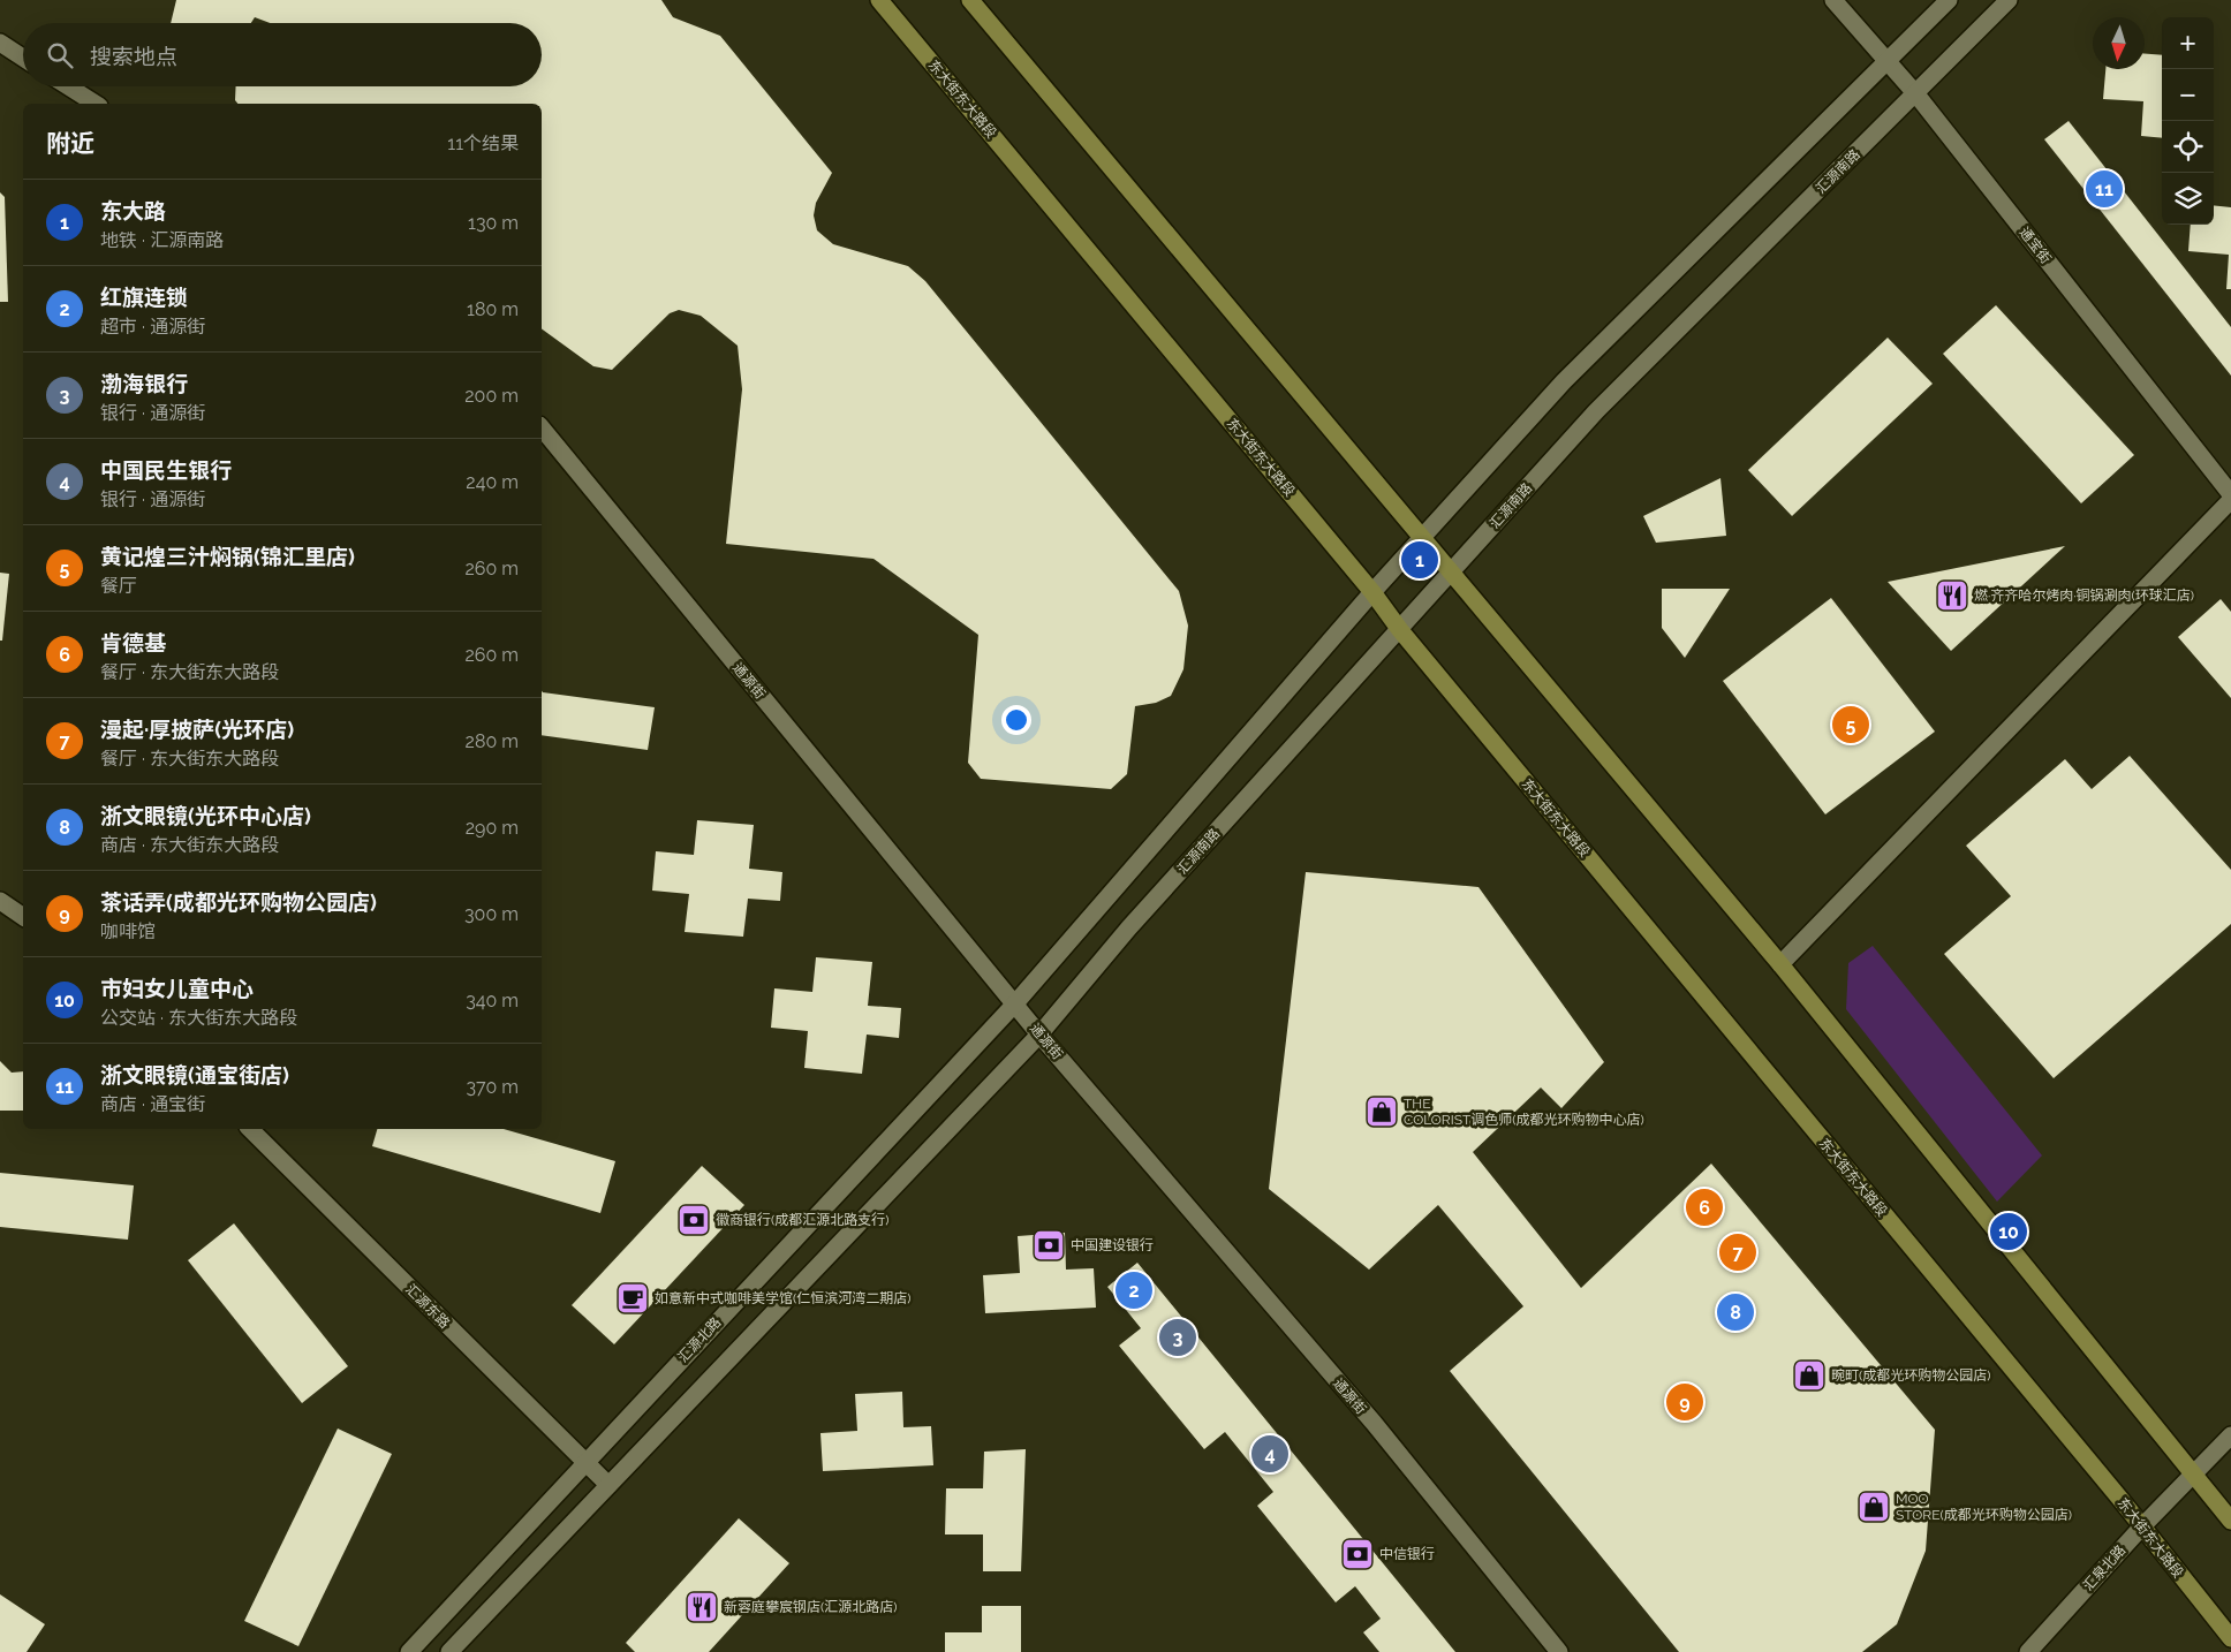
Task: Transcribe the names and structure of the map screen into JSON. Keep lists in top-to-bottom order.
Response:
{
  "streets": {
    "main road": ["东大街东大路段"],
    "street": [
      "汇源南路",
      "通宝街",
      "通源街",
      "汇源东路",
      "汇源北路",
      "汇泉北路"
    ]
  },
  "crossings": [
    ["东大街东大路段", "汇源南路"],
    ["东大街东大路段", "汇泉北路"],
    ["汇源南路", "通宝街"],
    ["汇源南路", "通源街"],
    ["通源街", "汇源北路"],
    ["汇源东路", "汇源北路"]
  ],
  "places": {
    "restaurant": ["燃·齐齐哈尔烤肉·铜锅涮肉(环球汇店)", "新蓉庭攀宸钢店(汇源北路店)"],
    "shop": ["THE COLORIST调色师(成都光环购物中心店)", "畹町(成都光环购物公园店)", "MOO STORE(成都光环购物公园店)"],
    "bank": ["徽商银行(成都汇源北路支行)", "中国建设银行", "中信银行"],
    "cafe": ["如意新中式咖啡美学馆(仁恒滨河湾二期店)"]
  },
  "north": "bottom",
  "page": {
    "map_buttons": ["+", "−"],
    "search": "搜索地点",
    "heading": ["附近", "11个结果"],
    "pins": [
      "11",
      "1",
      "5",
      "6",
      "10",
      "7",
      "2",
      "8",
      "3",
      "9",
      "4"
    ],
    "list": [
      {
        "mark": "1",
        "name": "东大路",
        "note": "地铁 · 汇源南路",
        "value": "130 m"
      },
      {
        "mark": "2",
        "name": "红旗连锁",
        "note": "超市 · 通源街",
        "value": "180 m"
      },
      {
        "mark": "3",
        "name": "渤海银行",
        "note": "银行 · 通源街",
        "value": "200 m"
      },
      {
        "mark": "4",
        "name": "中国民生银行",
        "note": "银行 · 通源街",
        "value": "240 m"
      },
      {
        "mark": "5",
        "name": "黄记煌三汁焖锅(锦汇里店)",
        "note": "餐厅",
        "value": "260 m"
      },
      {
        "mark": "6",
        "name": "肯德基",
        "note": "餐厅 · 东大街东大路段",
        "value": "260 m"
      },
      {
        "mark": "7",
        "name": "漫起·厚披萨(光环店)",
        "note": "餐厅 · 东大街东大路段",
        "value": "280 m"
      },
      {
        "mark": "8",
        "name": "浙文眼镜(光环中心店)",
        "note": "商店 · 东大街东大路段",
        "value": "290 m"
      },
      {
        "mark": "9",
        "name": "茶话弄(成都光环购物公园店)",
        "note": "咖啡馆",
        "value": "300 m"
      },
      {
        "mark": "10",
        "name": "市妇女儿童中心",
        "note": "公交站 · 东大街东大路段",
        "value": "340 m"
      },
      {
        "mark": "11",
        "name": "浙文眼镜(通宝街店)",
        "note": "商店 · 通宝街",
        "value": "370 m"
      }
    ]
  }
}
